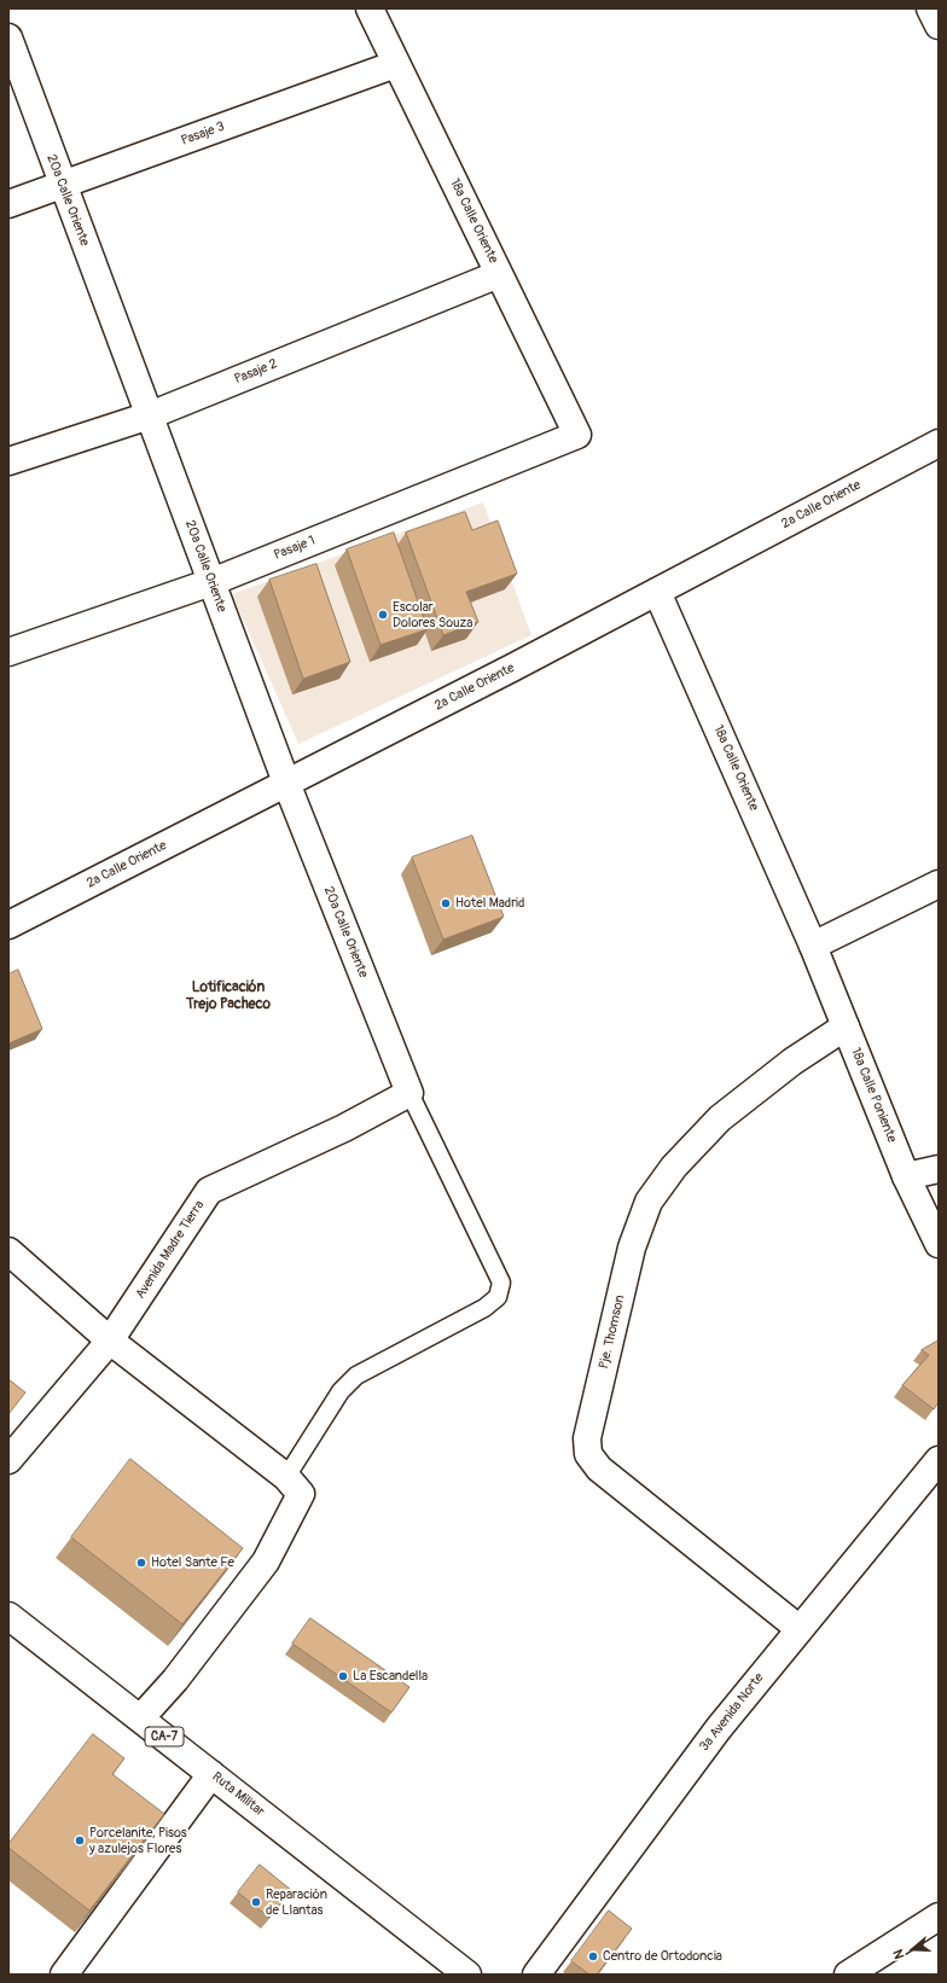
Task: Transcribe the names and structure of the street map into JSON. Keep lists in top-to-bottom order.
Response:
{
  "streets": {
    "street": [
      "Pasaje 3",
      "20a Calle Oriente",
      "18a Calle Oriente",
      "Pasaje 2",
      "2a Calle Oriente",
      "Pasaje 1",
      "18a Calle Poniente",
      "Avenida Madre Tierra",
      "Pje. Thomson",
      "3a Avenida Norte",
      "CA-7",
      "Ruta Militar"
    ]
  },
  "crossings": [
    ["Pasaje 3", "20a Calle Oriente"],
    ["Pasaje 3", "18a Calle Oriente"],
    ["20a Calle Oriente", "Pasaje 2"],
    ["20a Calle Oriente", "2a Calle Oriente"],
    ["20a Calle Oriente", "Pasaje 1"],
    ["20a Calle Oriente", "Avenida Madre Tierra"],
    ["18a Calle Oriente", "Pasaje 2"],
    ["18a Calle Oriente", "2a Calle Oriente"],
    ["18a Calle Oriente", "Pasaje 1"],
    ["18a Calle Oriente", "18a Calle Poniente"],
    ["18a Calle Poniente", "Pje. Thomson"],
    ["Pje. Thomson", "3a Avenida Norte"]
  ],
  "districts": ["Lotificación Trejo Pacheco"],
  "places": [
    "Escolar Dolores Souza",
    "Hotel Madrid",
    "Hotel Sante Fe",
    "La Escandella",
    "Porcelanite, Pisos y azulejos Flores",
    "Reparación de Llantas",
    "Centro de Ortodoncia"
  ],
  "north": "left"
}
